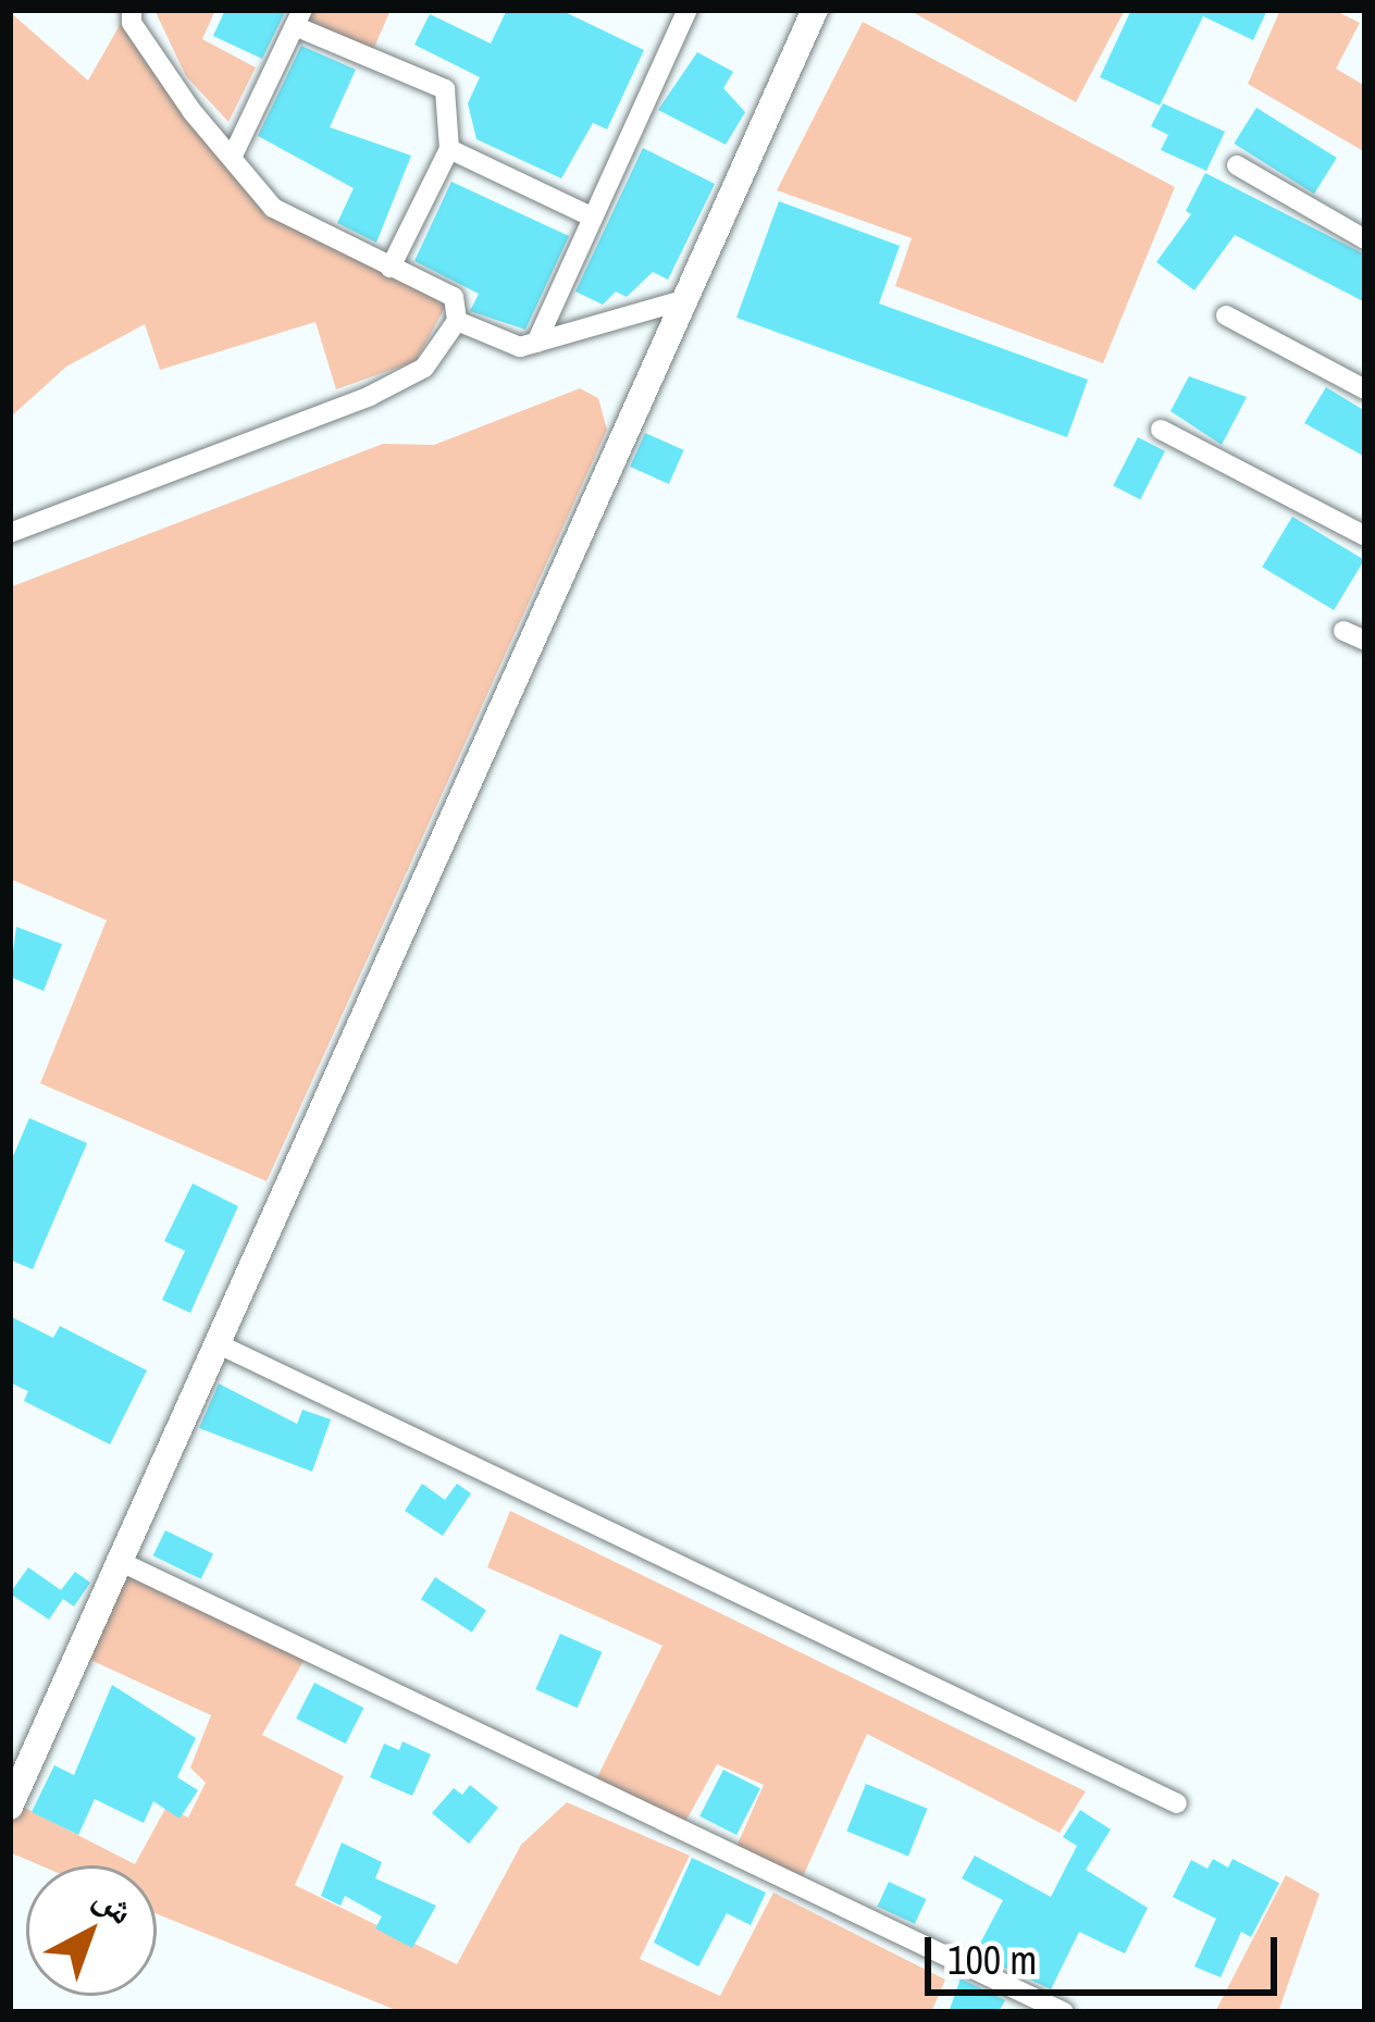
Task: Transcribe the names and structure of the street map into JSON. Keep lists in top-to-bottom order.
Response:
{
  "scale_bar": "100 m",
  "north": "top right"
}
